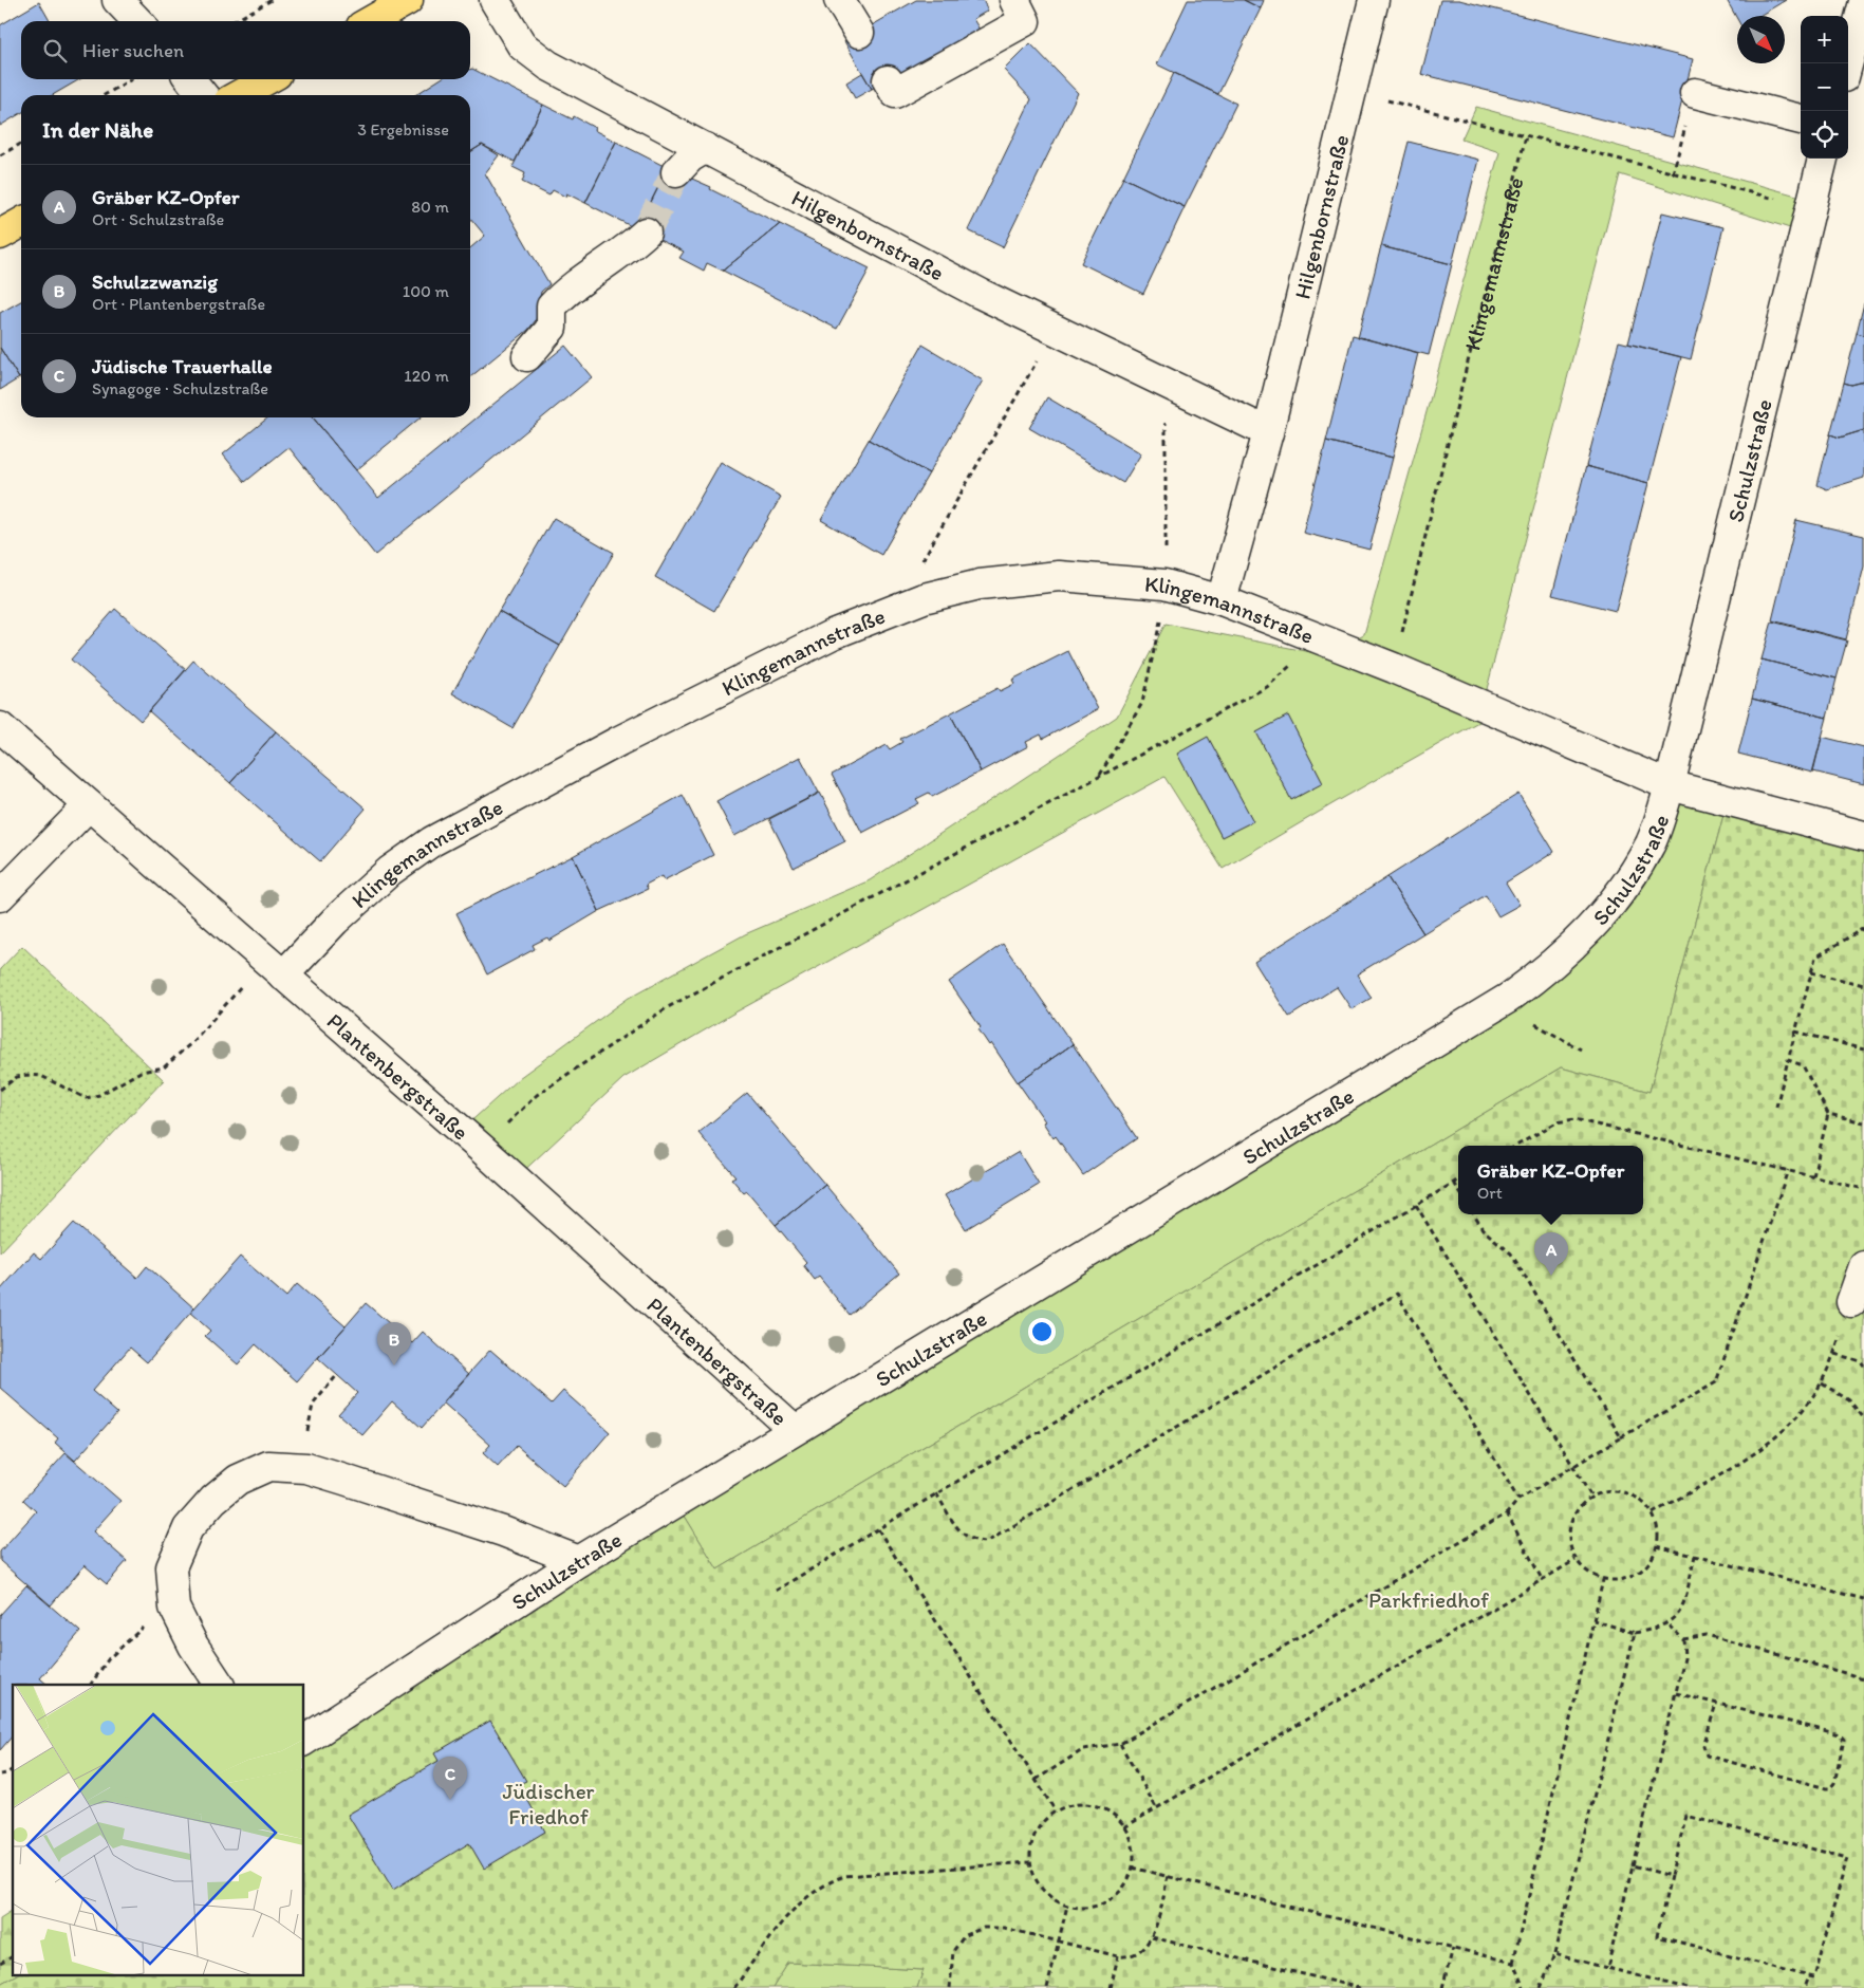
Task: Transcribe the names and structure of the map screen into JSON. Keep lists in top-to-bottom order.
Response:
{
  "streets": {
    "street": [
      "Hilgenbornstraße",
      "Klingemannstraße",
      "Schulzstraße",
      "Plantenbergstraße"
    ]
  },
  "crossings": [
    ["Hilgenbornstraße", "Klingemannstraße"],
    ["Klingemannstraße", "Schulzstraße"],
    ["Klingemannstraße", "Plantenbergstraße"],
    ["Schulzstraße", "Plantenbergstraße"]
  ],
  "parks": ["Parkfriedhof", "Jüdischer Friedhof"],
  "north": "bottom right",
  "page": {
    "map_buttons": ["+", "−"],
    "search": "Hier suchen",
    "heading": ["In der Nähe", "3 Ergebnisse"],
    "list": [
      {
        "mark": "A",
        "name": "Gräber KZ-Opfer",
        "note": "Ort · Schulzstraße",
        "value": "80 m"
      },
      {
        "mark": "B",
        "name": "Schulzzwanzig",
        "note": "Ort · Plantenbergstraße",
        "value": "100 m"
      },
      {
        "mark": "C",
        "name": "Jüdische Trauerhalle",
        "note": "Synagoge · Schulzstraße",
        "value": "120 m"
      }
    ],
    "popup": ["Gräber KZ-Opfer", "Ort"],
    "pins": ["A", "B", "C"]
  }
}
